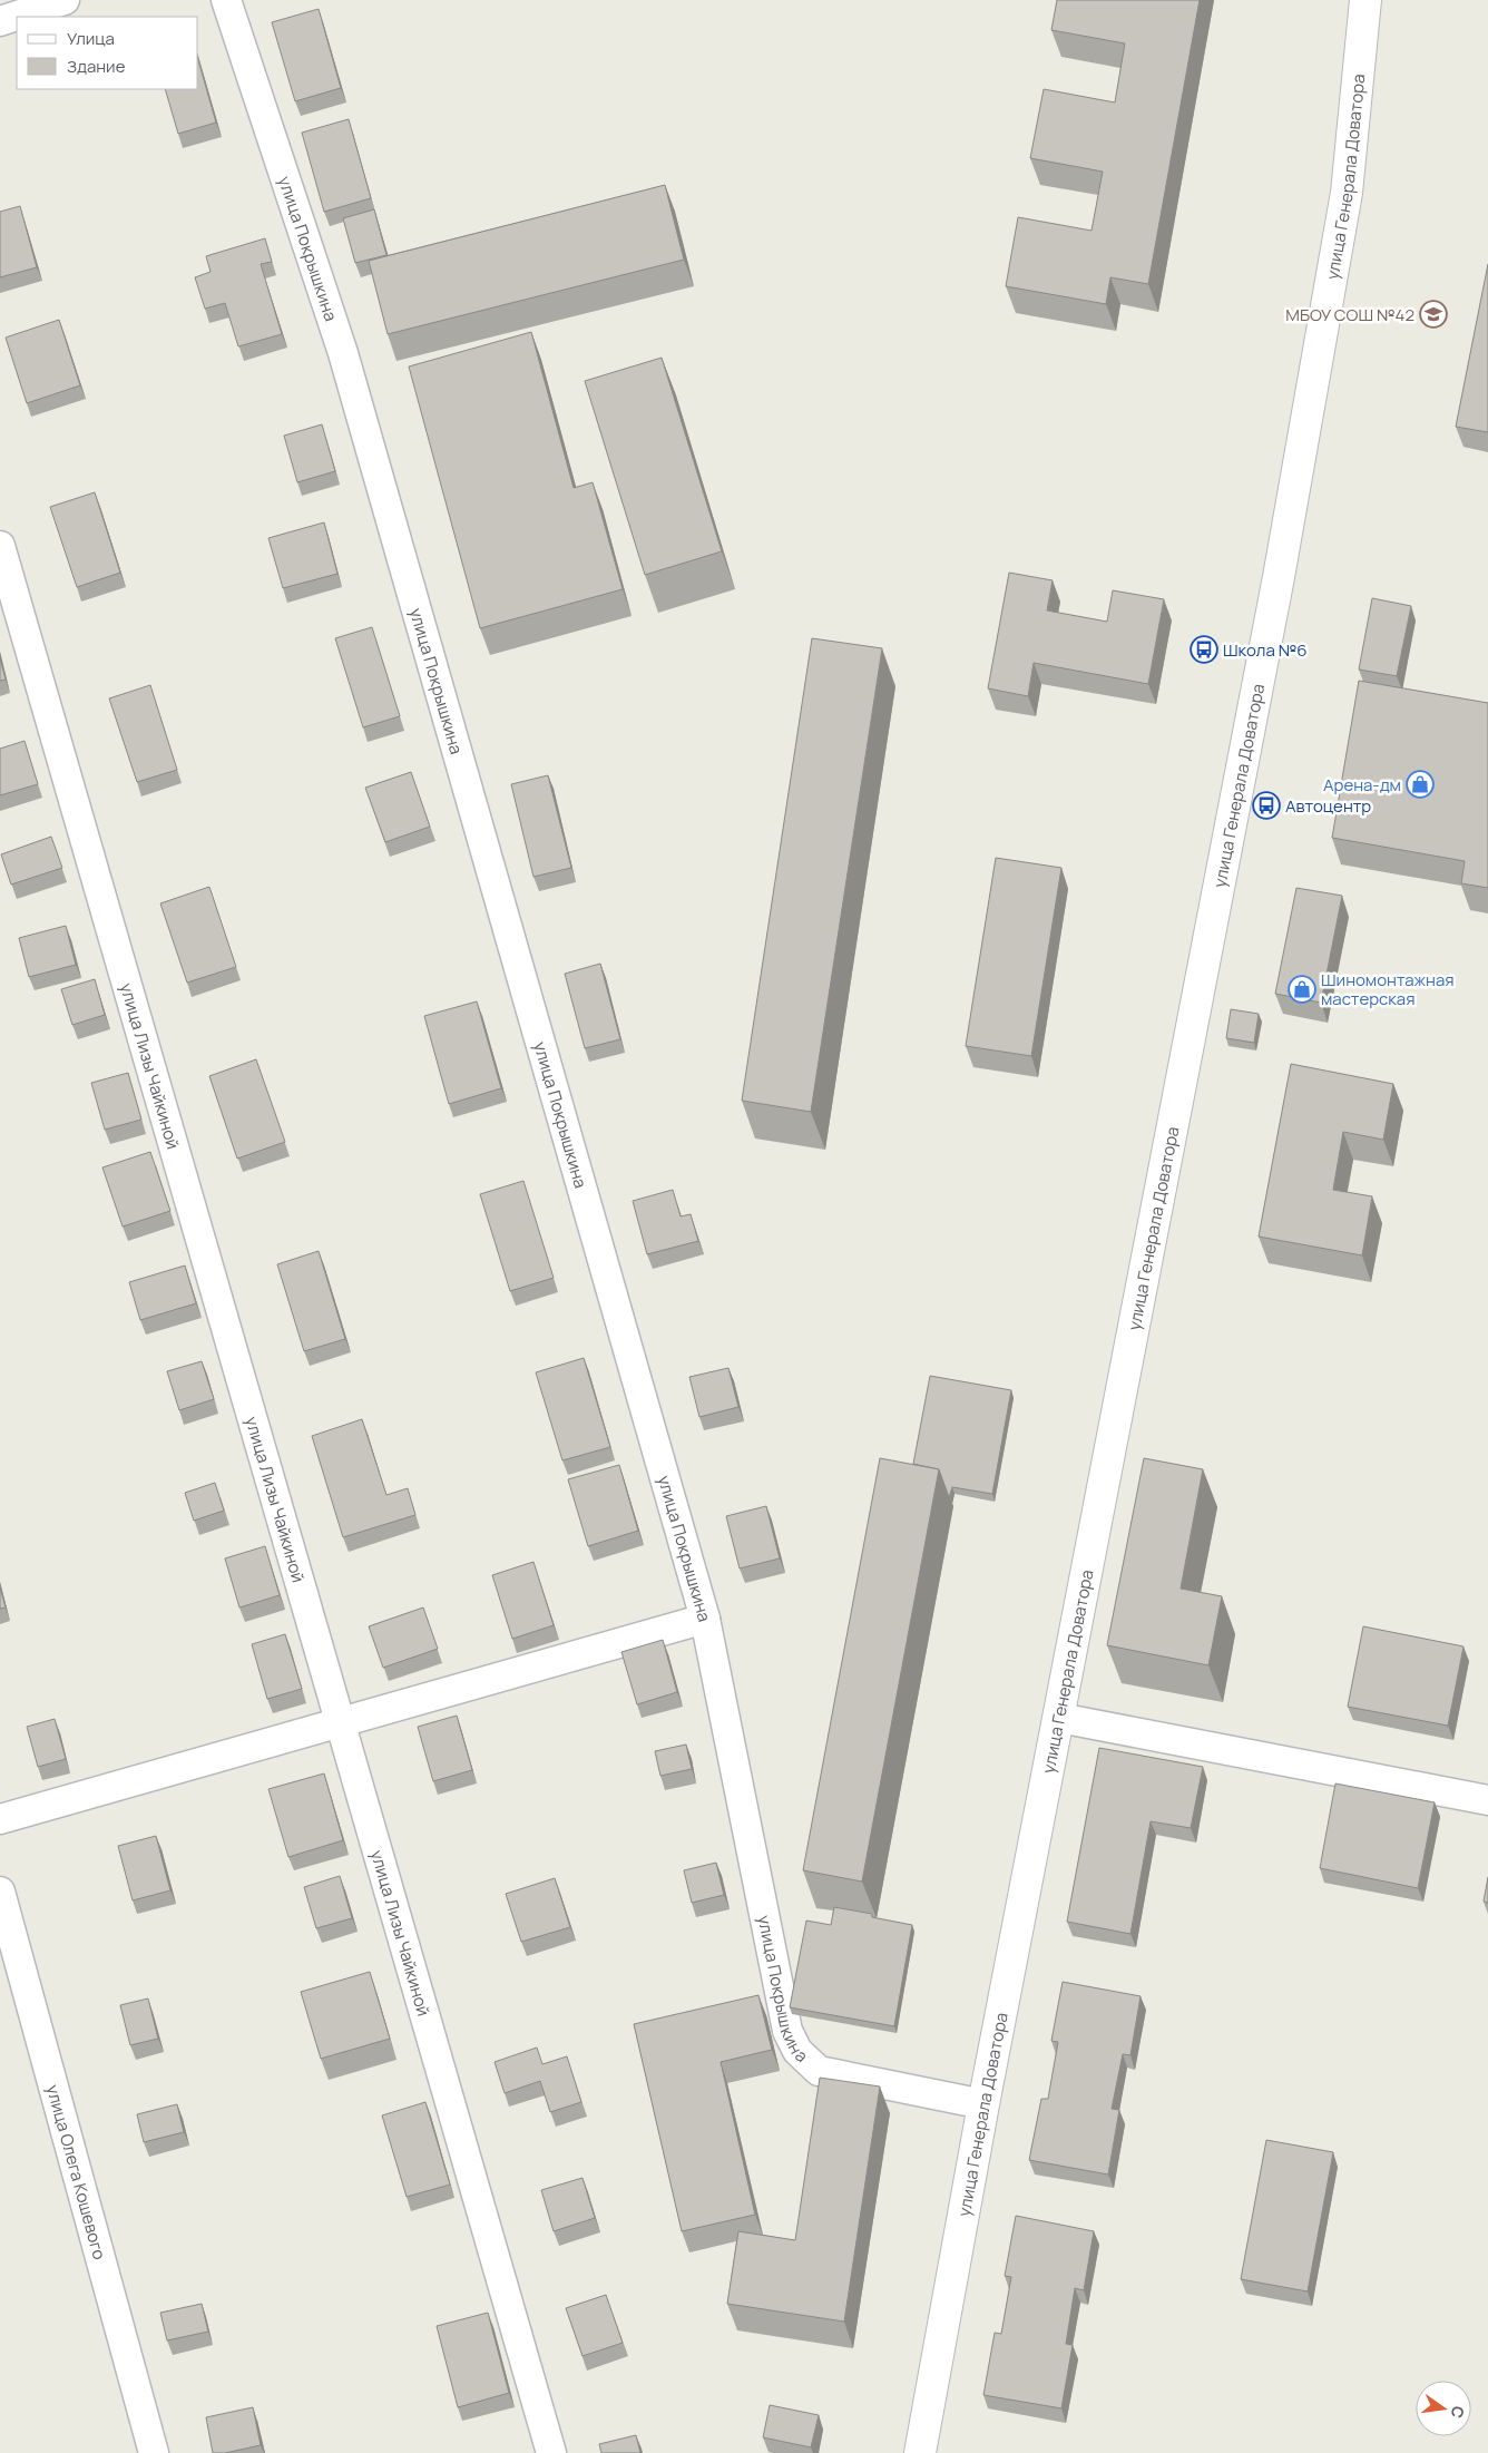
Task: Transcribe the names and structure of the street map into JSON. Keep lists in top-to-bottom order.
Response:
{
  "streets": {
    "street": [
      "улица Генерала Доватора",
      "улица Покрышкина",
      "улица Лизы Чайкиной",
      "улица Олега Кошевого"
    ]
  },
  "crossings": [
    ["улица Генерала Доватора", "улица Покрышкина"]
  ],
  "places": {
    "school or university": ["МБОУ СОШ №42"],
    "bus stop": ["Школа №6", "Автоцентр"],
    "shop": ["Арена-дм", "Шиномонтажная мастерская"]
  },
  "legend": ["Улица", "Здание"],
  "north": "right"
}
